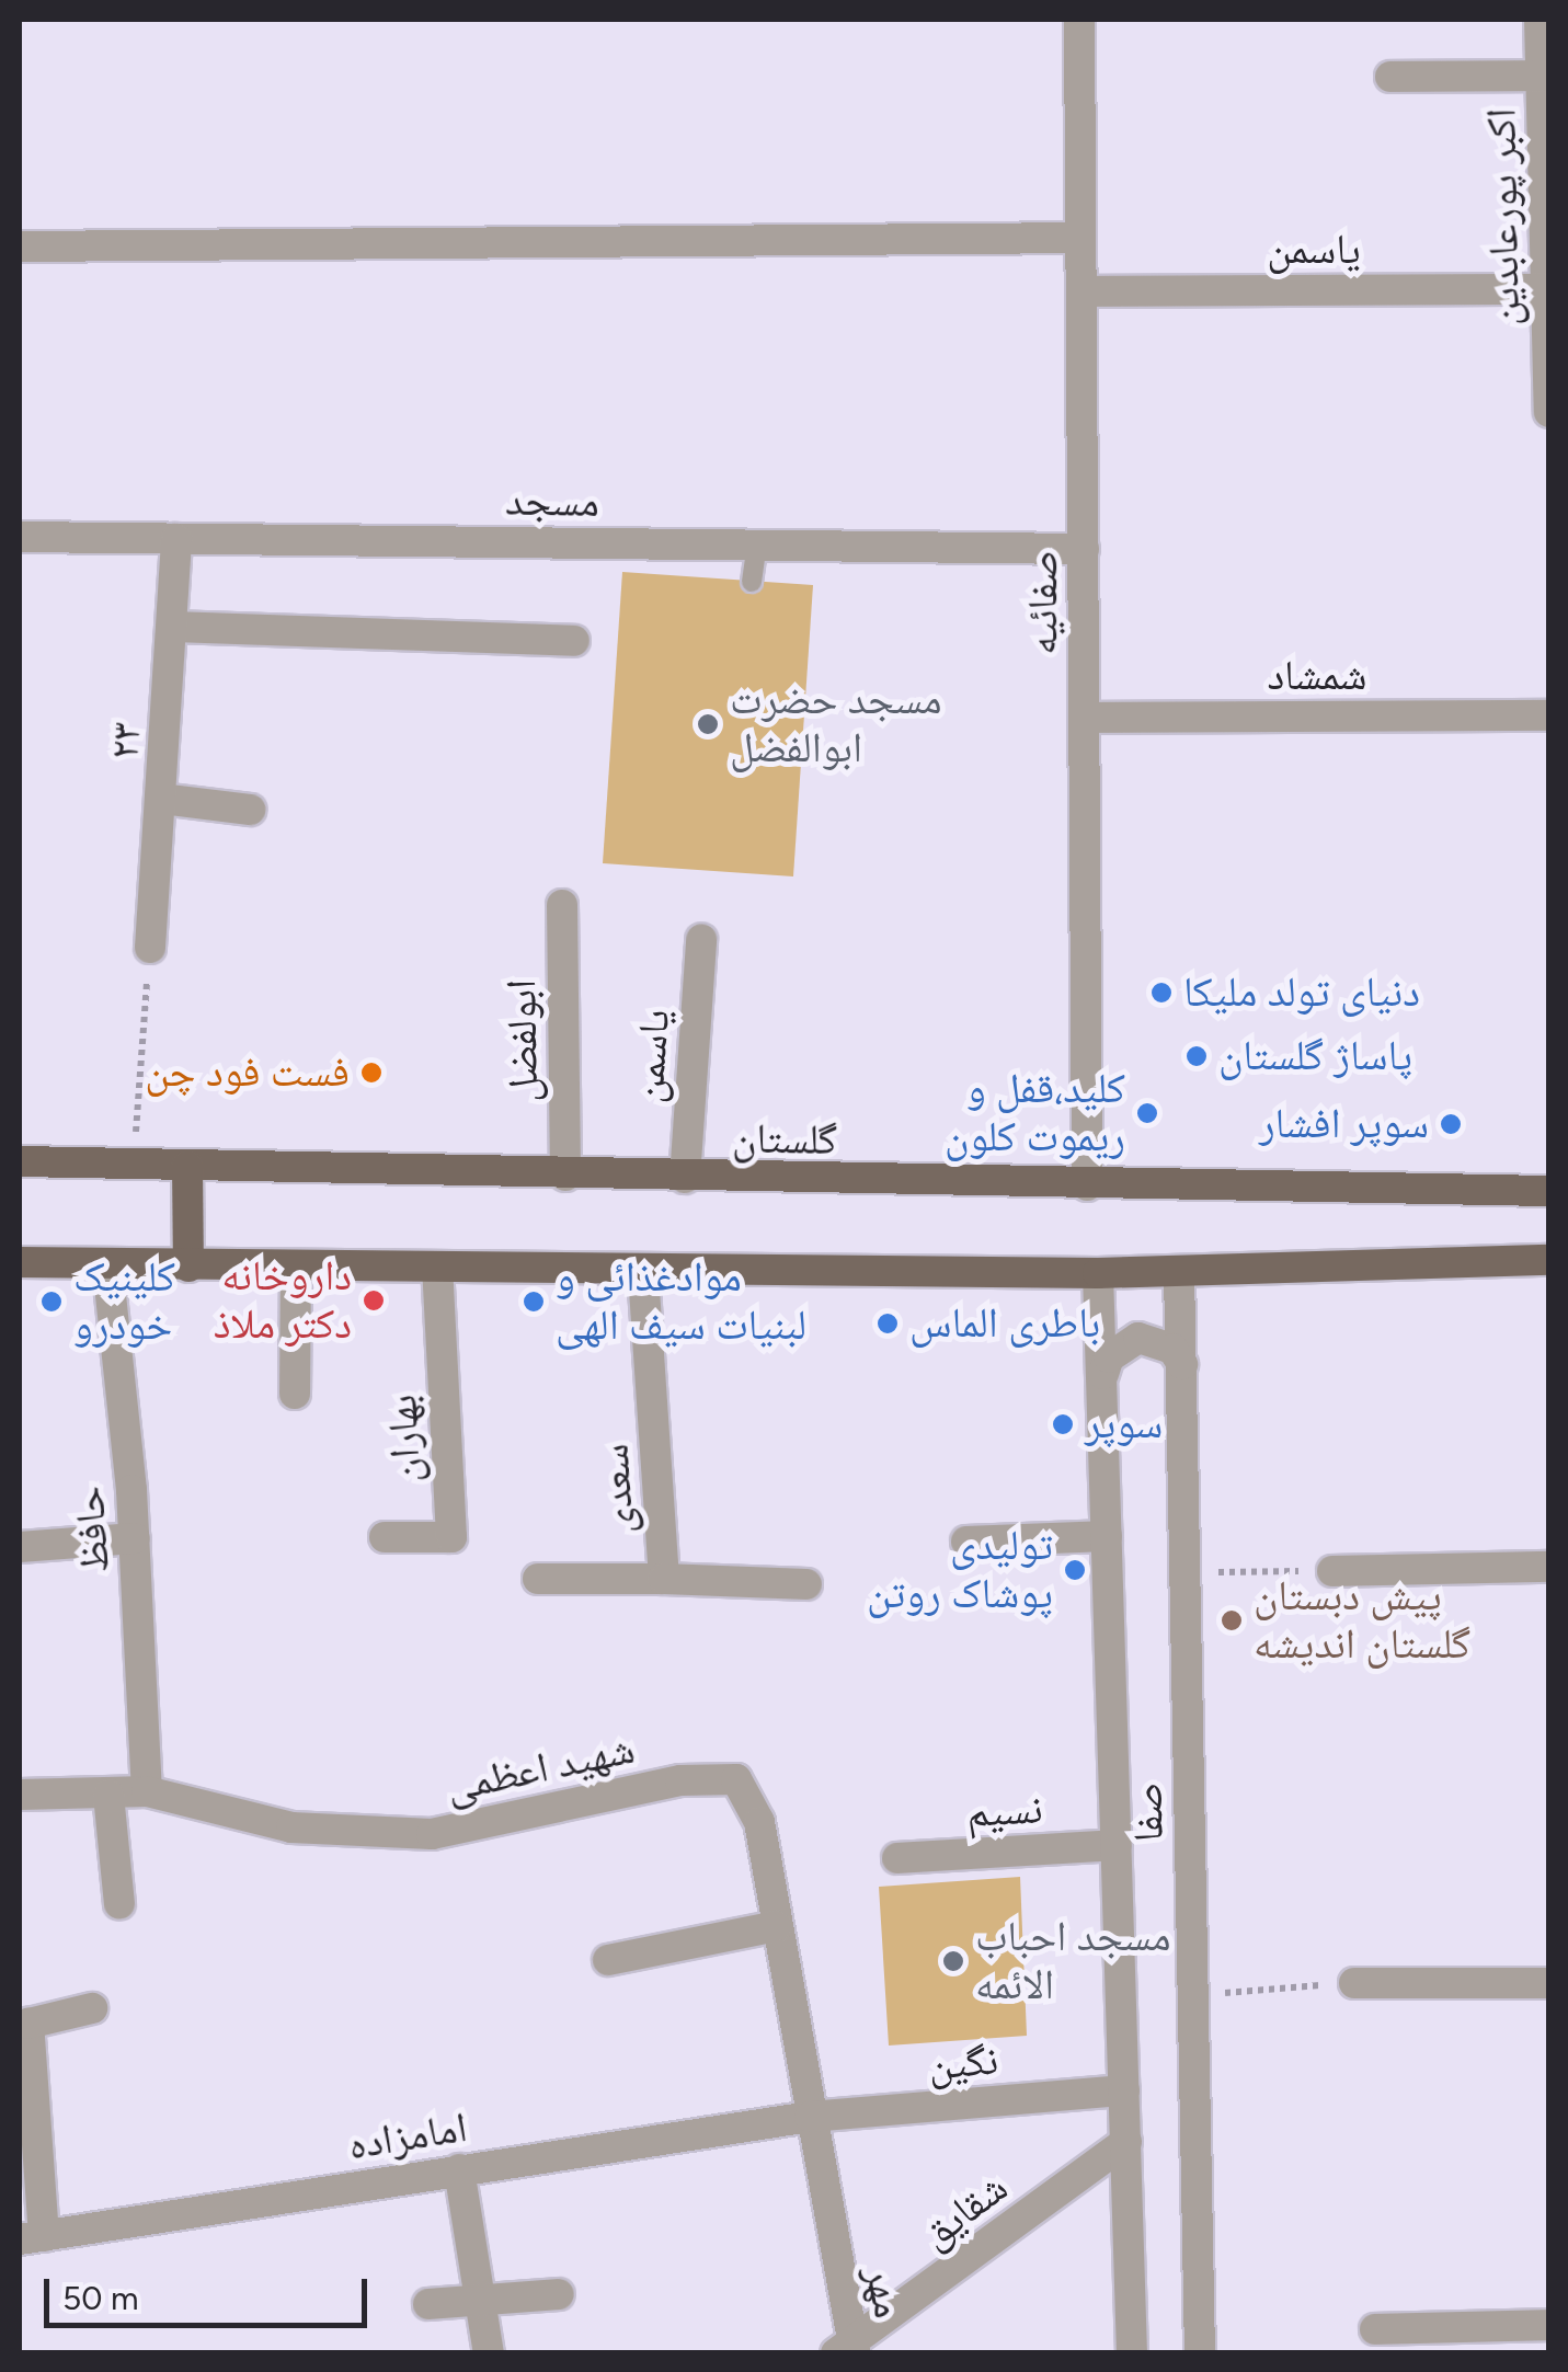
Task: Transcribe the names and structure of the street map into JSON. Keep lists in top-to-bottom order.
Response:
{
  "streets": {
    "main road": ["گلستان"],
    "street": [
      "اکبر پورعابدین",
      "یاسمن",
      "مسجد",
      "صفائیه",
      "شمشاد",
      "۲۳",
      "ابولفضل",
      "بهاران",
      "سعدی",
      "حافظ",
      "شهید اعظمی",
      "نسیم",
      "صفا",
      "نگین",
      "امامزاده",
      "شقایق",
      "مهر"
    ]
  },
  "crossings": [
    ["اکبر پورعابدین", "یاسمن"],
    ["یاسمن", "صفائیه"],
    ["یاسمن", "گلستان"],
    ["مسجد", "صفائیه"],
    ["مسجد", "۲۳"],
    ["صفائیه", "شمشاد"],
    ["صفائیه", "گلستان"],
    ["ابولفضل", "گلستان"],
    ["حافظ", "شهید اعظمی"],
    ["شهید اعظمی", "نگین"],
    ["شهید اعظمی", "امامزاده"],
    ["شهید اعظمی", "مهر"],
    ["نسیم", "صفا"],
    ["صفا", "نگین"],
    ["صفا", "شقایق"],
    ["نگین", "امامزاده"],
    ["نگین", "مهر"],
    ["امامزاده", "مهر"],
    ["شقایق", "مهر"]
  ],
  "places": [
    "مسجد حضرت ابوالفضل",
    "دنیای تولد ملیکا",
    "پاساژ گلستان",
    "فست فود چن",
    "کلید،قفل و ریموت کلون",
    "سوپر افشار",
    "داروخانه دکتر ملاذ",
    "کلینیک خودرو",
    "موادغذائی و لبنیات سیف الهی",
    "باطری الماس",
    "سوپر",
    "تولیدی پوشاک روتن",
    "پیش دبستان گلستان اندیشه",
    "مسجد احباب الائمه"
  ],
  "scale_bar": "50 m"
}
